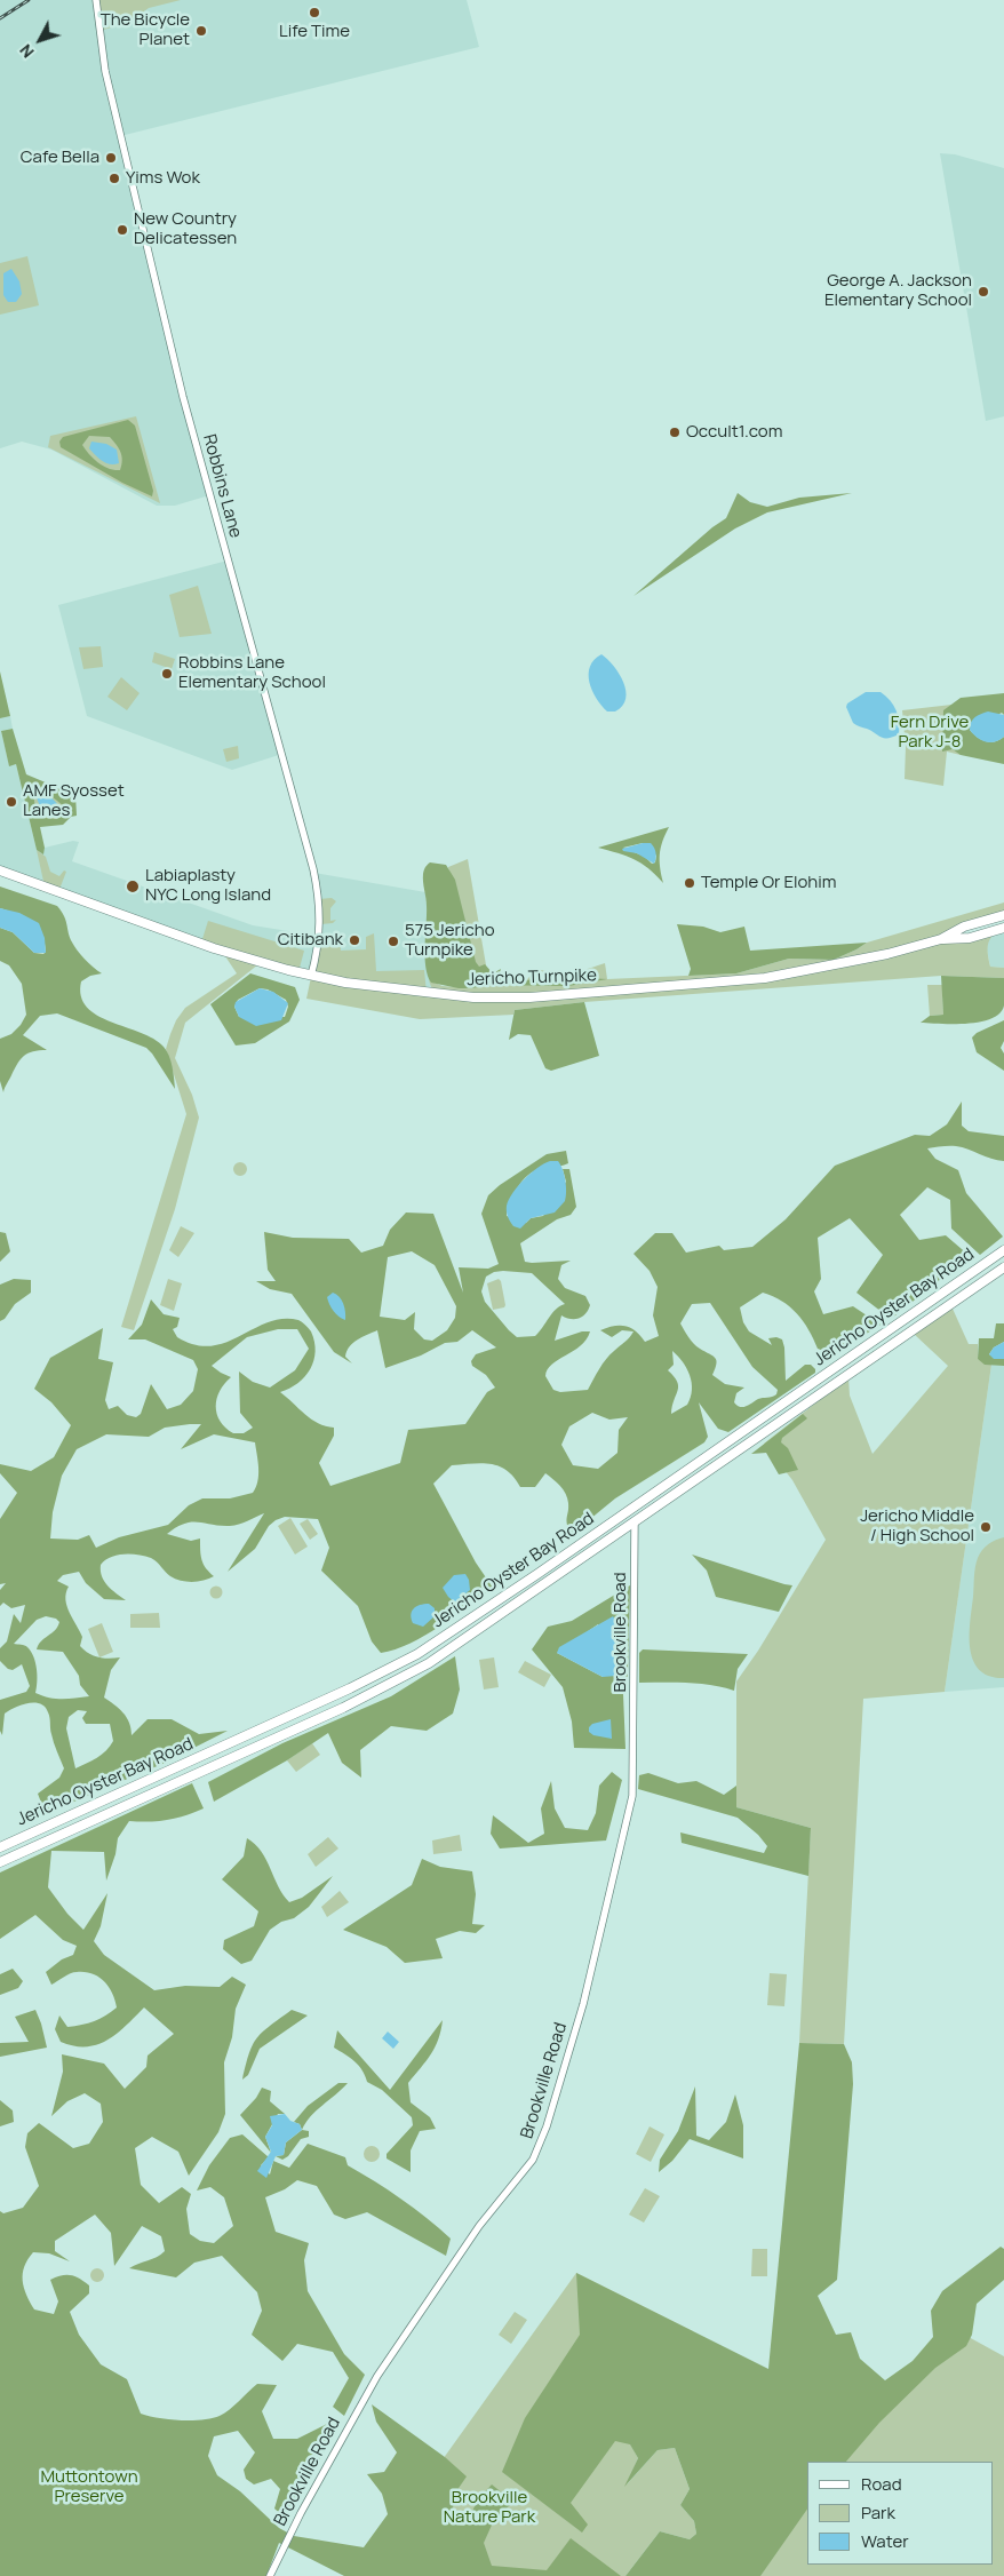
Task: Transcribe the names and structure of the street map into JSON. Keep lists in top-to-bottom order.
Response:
{
  "streets": {
    "main road": ["Jericho Turnpike", "Jericho Oyster Bay Road"],
    "street": ["Robbins Lane", "Brookville Road"]
  },
  "crossings": [
    ["Robbins Lane", "Jericho Turnpike"],
    ["Jericho Oyster Bay Road", "Brookville Road"]
  ],
  "parks": ["Fern Drive Park J-8", "Muttontown Preserve", "Brookville Nature Park"],
  "places": [
    "Life Time",
    "The Bicycle Planet",
    "Cafe Bella",
    "Yims Wok",
    "New Country Delicatessen",
    "George A. Jackson Elementary School",
    "Occult1.com",
    "Robbins Lane Elementary School",
    "AMF Syosset Lanes",
    "Temple Or Elohim",
    "Labiaplasty NYC Long Island",
    "Citibank",
    "575 Jericho Turnpike",
    "Jericho Middle / High School"
  ],
  "legend": ["Road", "Park", "Water"],
  "north": "bottom left"
}
